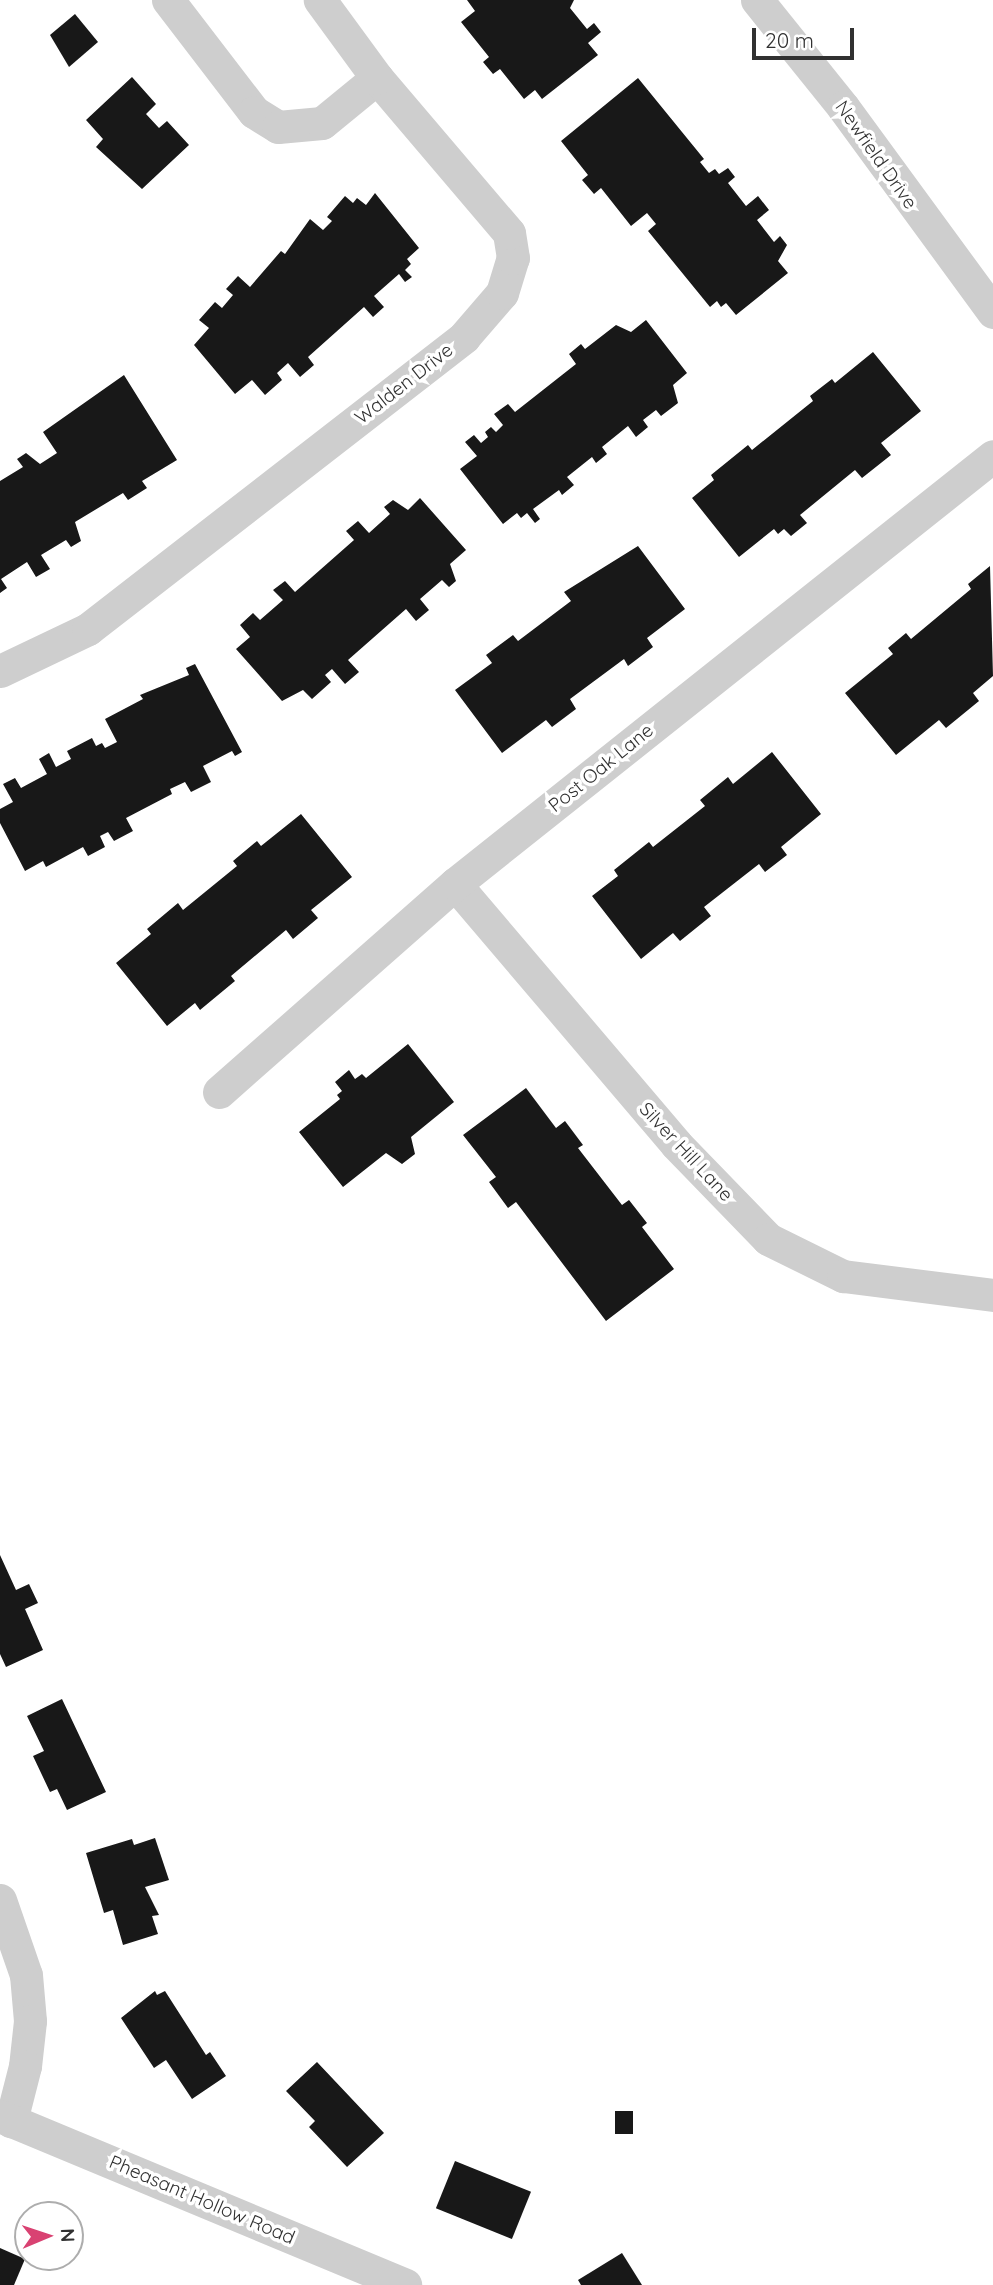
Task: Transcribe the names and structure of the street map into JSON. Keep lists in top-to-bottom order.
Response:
{
  "streets": {
    "street": [
      "Newfield Drive",
      "Walden Drive",
      "Post Oak Lane",
      "Silver Hill Lane",
      "Pheasant Hollow Road"
    ]
  },
  "crossings": [
    ["Post Oak Lane", "Silver Hill Lane"]
  ],
  "scale_bar": "20 m",
  "north": "right"
}
